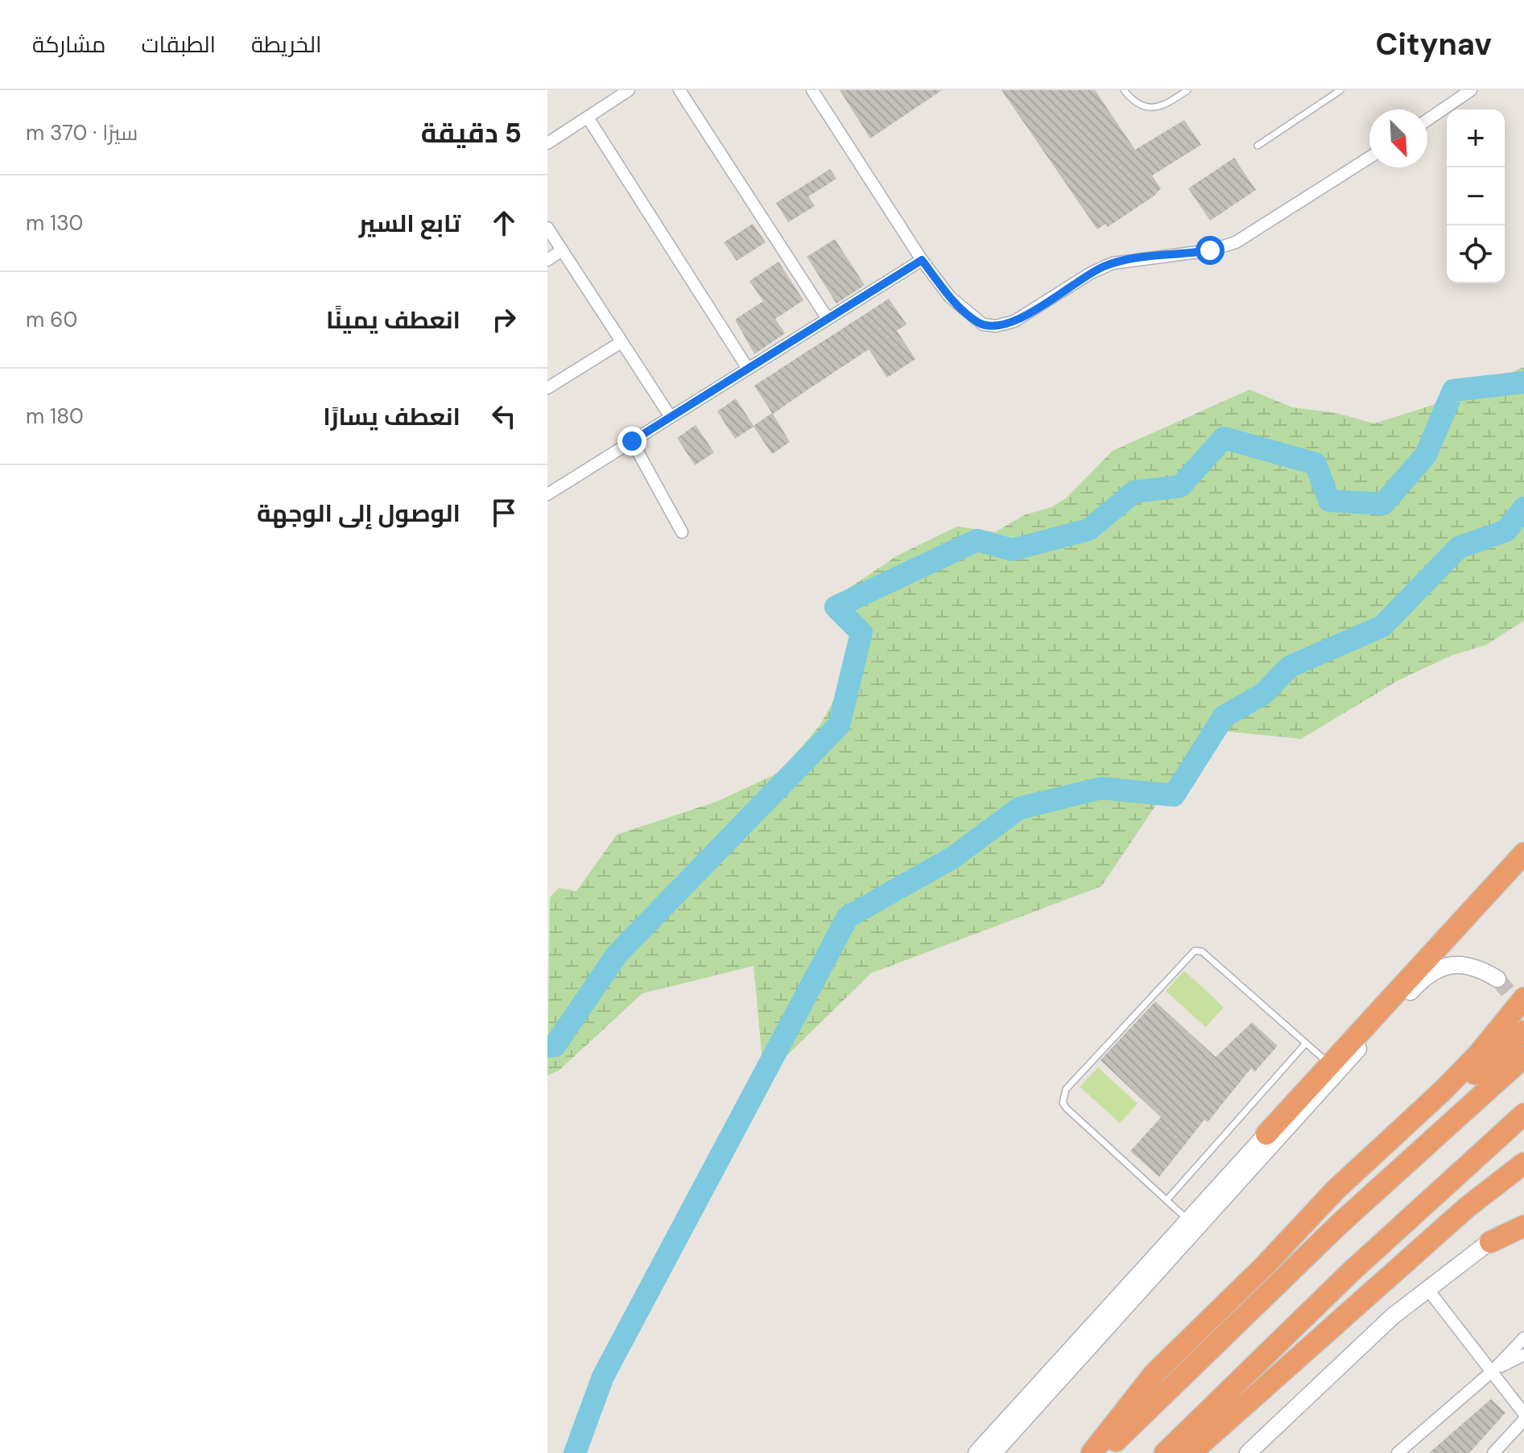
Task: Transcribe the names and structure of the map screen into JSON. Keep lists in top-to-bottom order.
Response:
{
  "north": "bottom right",
  "page": {
    "header": "Citynav",
    "nav": ["الخريطة", "الطبقات", "مشاركة"],
    "heading": ["5 دقيقة", "سيرًا · 370 m"],
    "map_buttons": ["+", "−"],
    "list": [
      ["تابع السير", "130 m"],
      ["انعطف يمينًا", "60 m"],
      ["انعطف يسارًا", "180 m"],
      "الوصول إلى الوجهة"
    ]
  }
}
